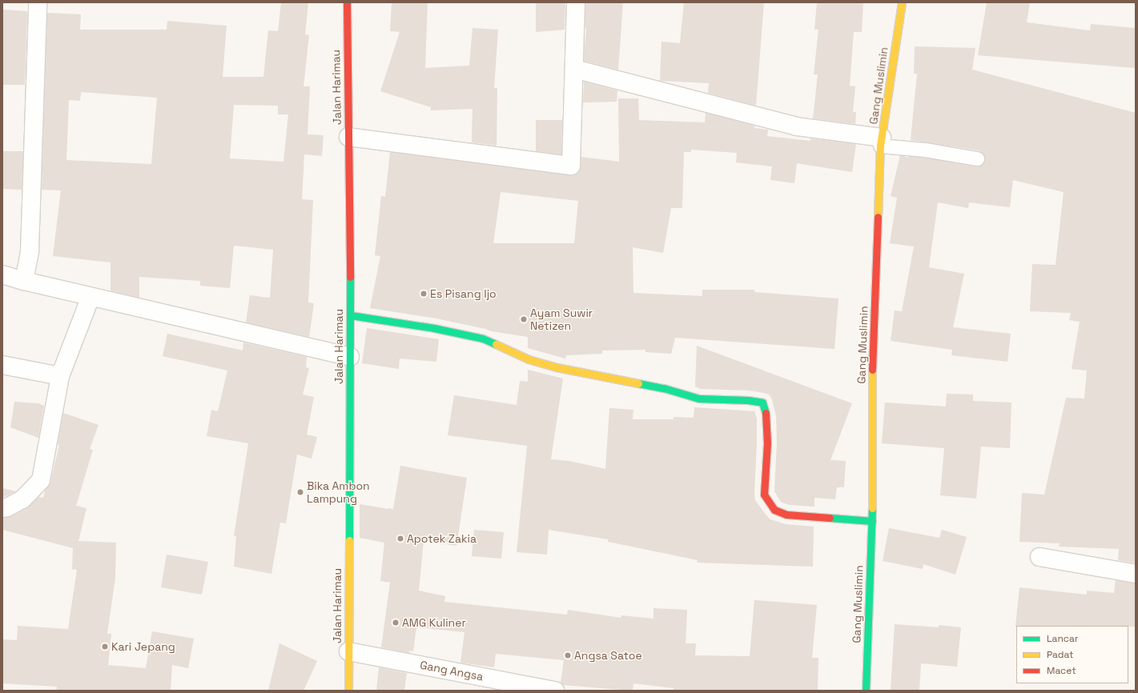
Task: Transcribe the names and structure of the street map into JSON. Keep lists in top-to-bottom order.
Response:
{
  "streets": {
    "street": ["Gang Muslimin", "Jalan Harimau", "Gang Angsa"]
  },
  "crossings": [
    ["Jalan Harimau", "Gang Angsa"]
  ],
  "places": [
    "Es Pisang Ijo",
    "Ayam Suwir Netizen",
    "Bika Ambon Lampung",
    "Apotek Zakia",
    "AMG Kuliner",
    "Kari Jepang",
    "Angsa Satoe"
  ],
  "legend": ["Lancar", "Padat", "Macet"]
}
